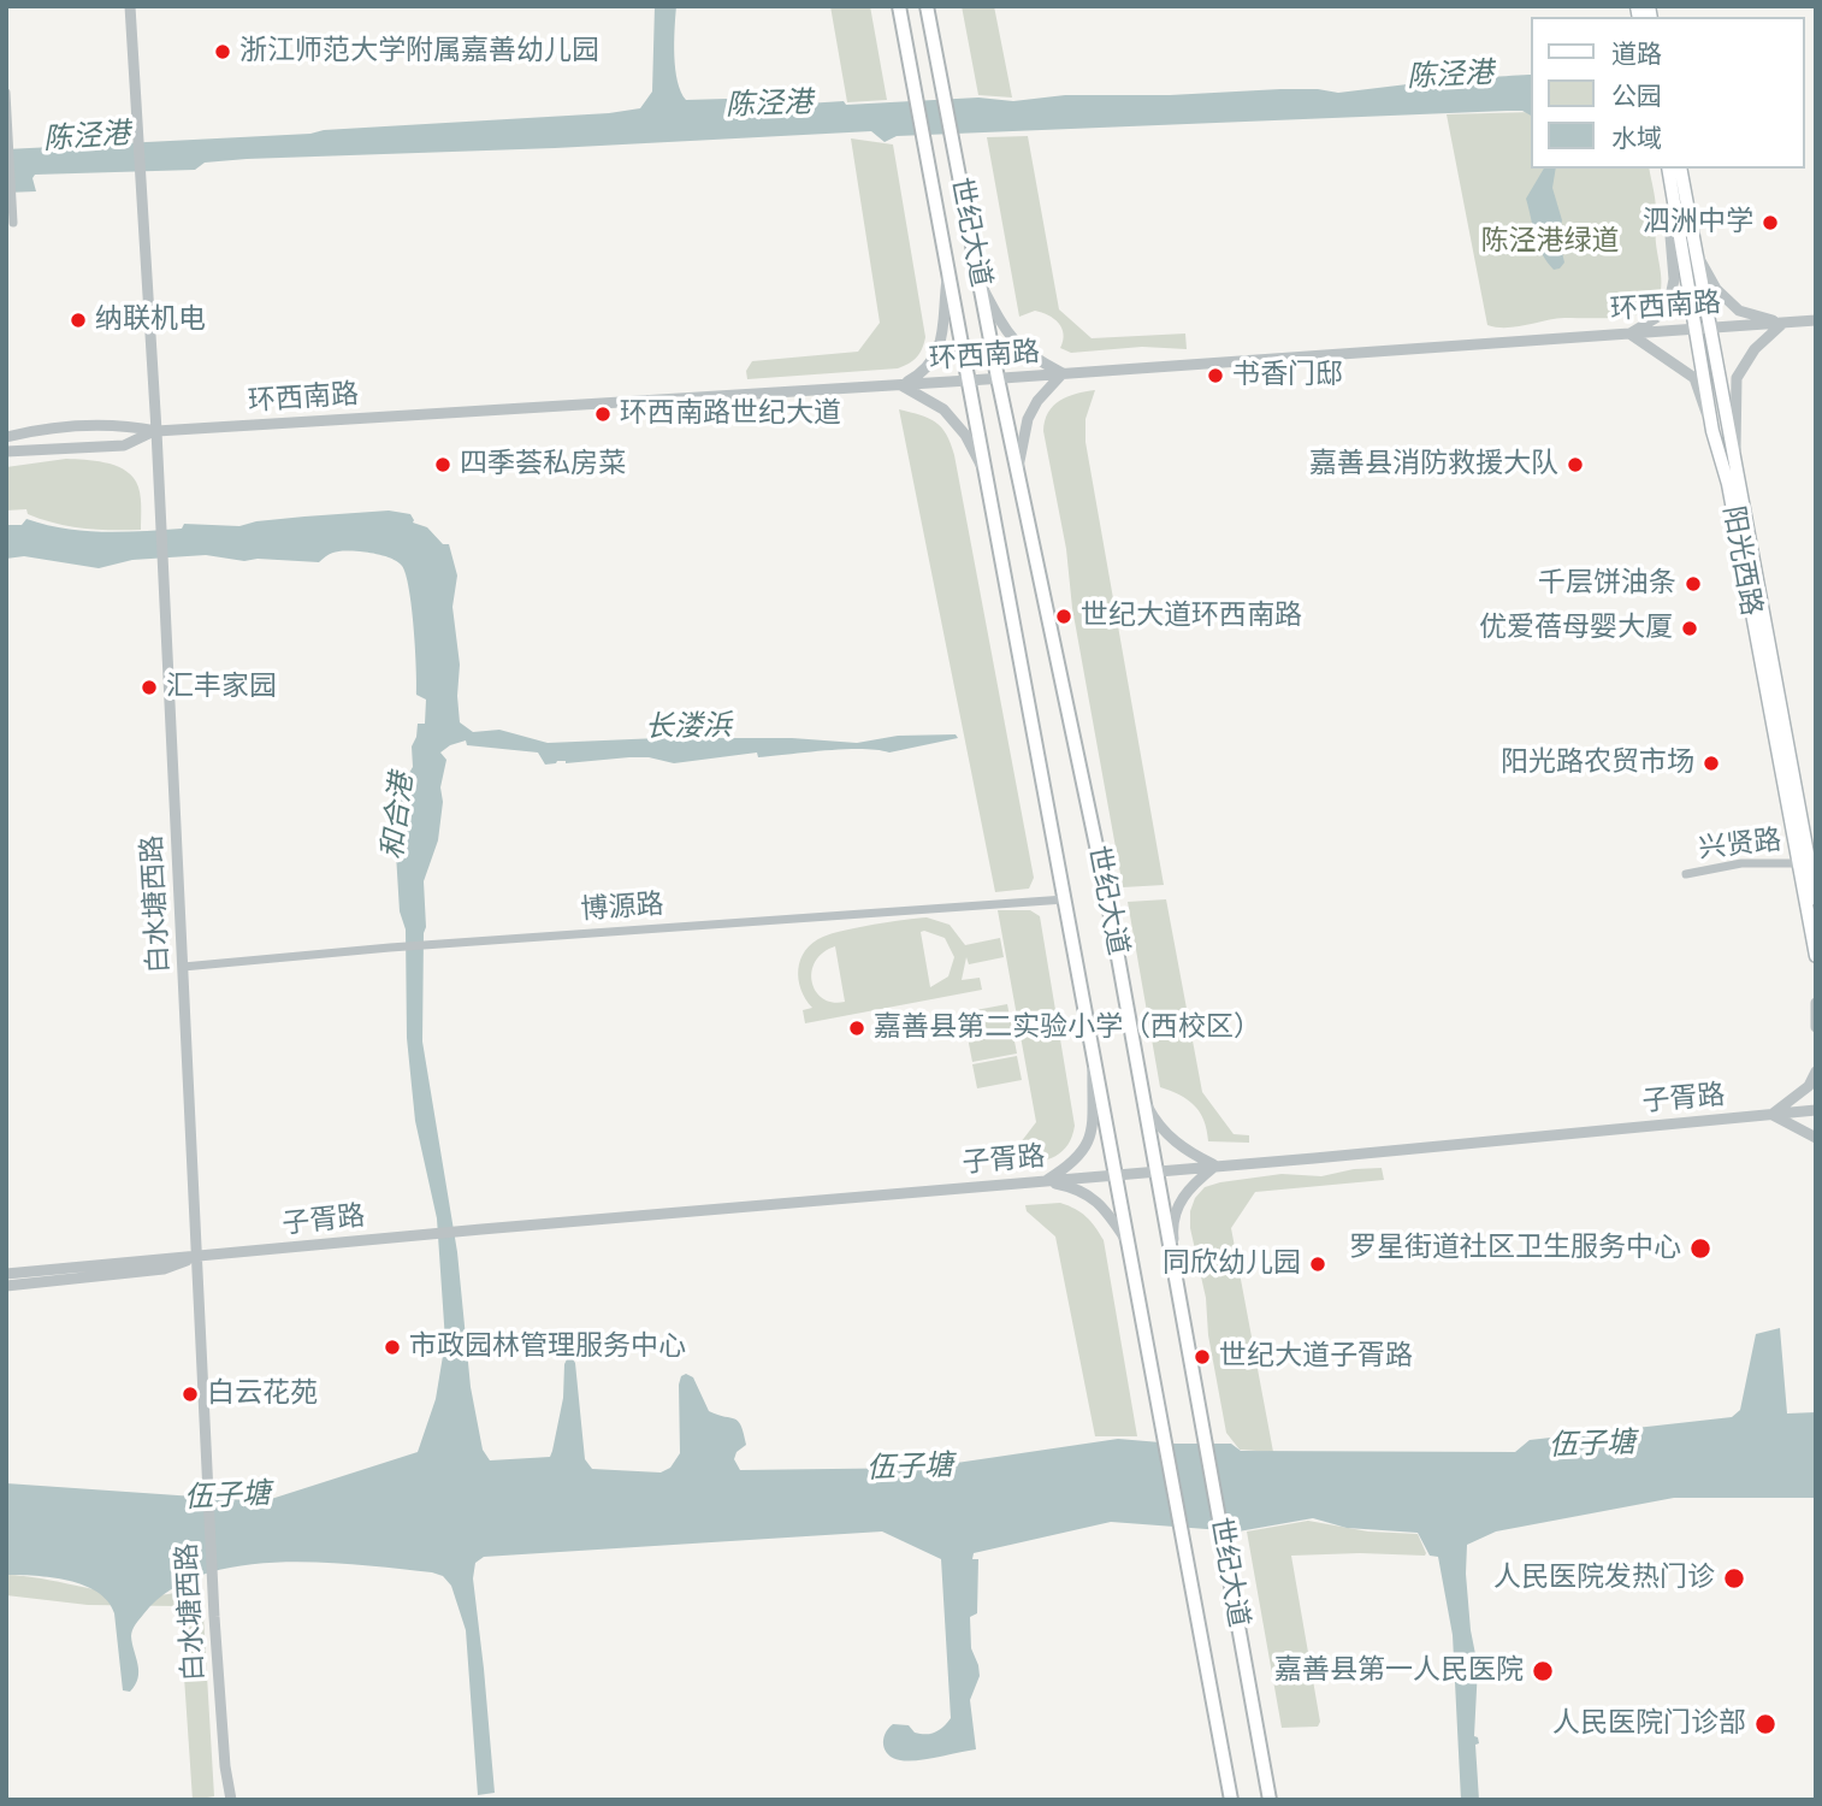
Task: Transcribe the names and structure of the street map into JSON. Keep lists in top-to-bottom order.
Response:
{
  "streets": {
    "main road": ["世纪大道", "阳光西路"],
    "street": [
      "环西南路",
      "兴贤路",
      "白水塘西路",
      "博源路",
      "子胥路"
    ]
  },
  "crossings": [
    ["世纪大道", "环西南路"],
    ["世纪大道", "博源路"],
    ["世纪大道", "子胥路"],
    ["环西南路", "阳光西路"],
    ["环西南路", "白水塘西路"],
    ["阳光西路", "兴贤路"],
    ["白水塘西路", "博源路"],
    ["白水塘西路", "子胥路"]
  ],
  "water": [
    "陈泾港",
    "长溇浜",
    "和合港",
    "伍子塘"
  ],
  "parks": ["陈泾港绿道"],
  "places": [
    "浙江师范大学附属嘉善幼儿园",
    "泗洲中学",
    "纳联机电",
    "书香门邸",
    "环西南路世纪大道",
    "四季荟私房菜",
    "嘉善县消防救援大队",
    "千层饼油条",
    "世纪大道环西南路",
    "优爱蓓母婴大厦",
    "汇丰家园",
    "阳光路农贸市场",
    "嘉善县第二实验小学（西校区）",
    "罗星街道社区卫生服务中心",
    "同欣幼儿园",
    "市政园林管理服务中心",
    "世纪大道子胥路",
    "白云花苑",
    "人民医院发热门诊",
    "嘉善县第一人民医院",
    "人民医院门诊部"
  ],
  "legend": ["道路", "公园", "水域"]
}
